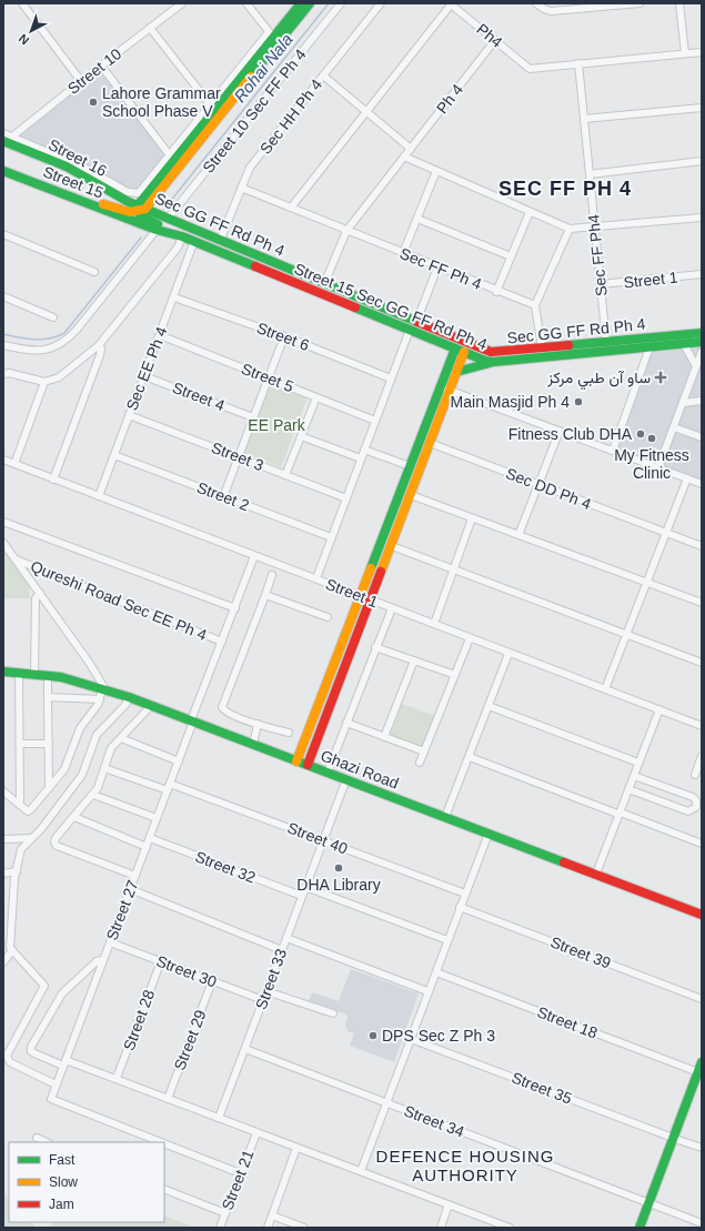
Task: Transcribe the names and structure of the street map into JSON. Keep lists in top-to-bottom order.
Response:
{
  "streets": {
    "main road": [
      "Street 16",
      "Street 15",
      "Sec GG FF Rd Ph 4",
      "Street 15 Sec GG FF Rd Ph 4",
      "Ghazi Road"
    ],
    "street": [
      "Ph4",
      "Street 10",
      "Ph 4",
      "Street 10 Sec FF Ph 4",
      "Sec HH Ph 4",
      "Sec FF Ph4",
      "Sec FF Ph 4",
      "Street 1",
      "Street 6",
      "Sec EE Ph 4",
      "Street 5",
      "Street 4",
      "Street 3",
      "Sec DD Ph 4",
      "Street 2",
      "Qureshi Road Sec EE Ph 4",
      "Street 40",
      "Street 32",
      "Street 27",
      "Street 39",
      "Street 30",
      "Street 33",
      "Street 28",
      "Street 18",
      "Street 29",
      "Street 35",
      "Street 34",
      "Street 21"
    ]
  },
  "crossings": [
    ["Ph4", "Ph 4"],
    ["Ph4", "Sec FF Ph4"],
    ["Street 10", "Street 16"],
    ["Ph 4", "Sec FF Ph 4"],
    ["Street 10 Sec FF Ph 4", "Sec GG FF Rd Ph 4"],
    ["Sec HH Ph 4", "Sec GG FF Rd Ph 4"],
    ["Sec HH Ph 4", "Sec FF Ph 4"],
    ["Street 16", "Sec GG FF Rd Ph 4"],
    ["Street 15", "Street 15 Sec GG FF Rd Ph 4"],
    ["Sec GG FF Rd Ph 4", "Sec FF Ph4"],
    ["Sec GG FF Rd Ph 4", "Street 15 Sec GG FF Rd Ph 4"],
    ["Sec FF Ph4", "Sec FF Ph 4"],
    ["Sec FF Ph4", "Street 1"],
    ["Street 1", "Sec EE Ph 4"],
    ["Street 1", "Street 27"],
    ["Street 15 Sec GG FF Rd Ph 4", "Sec EE Ph 4"],
    ["Street 6", "Sec EE Ph 4"],
    ["Sec EE Ph 4", "Street 5"],
    ["Sec EE Ph 4", "Street 4"],
    ["Sec EE Ph 4", "Street 3"],
    ["Sec EE Ph 4", "Street 2"],
    ["Qureshi Road Sec EE Ph 4", "Street 27"],
    ["Ghazi Road", "Street 27"],
    ["Ghazi Road", "Street 33"],
    ["Street 40", "Street 27"],
    ["Street 40", "Street 33"],
    ["Street 32", "Street 27"],
    ["Street 32", "Street 33"],
    ["Street 27", "Street 30"],
    ["Street 27", "Street 21"],
    ["Street 30", "Street 33"],
    ["Street 30", "Street 28"],
    ["Street 30", "Street 29"],
    ["Street 33", "Street 34"]
  ],
  "districts": ["SEC FF PH 4", "DEFENCE HOUSING AUTHORITY"],
  "water": ["Rohai Nala"],
  "parks": ["EE Park"],
  "places": {
    "other": [
      "Lahore Grammar School Phase V",
      "Main Masjid Ph 4",
      "Fitness Club DHA",
      "My Fitness Clinic",
      "DHA Library",
      "DPS Sec Z Ph 3"
    ],
    "health": ["ساو آن طبي مرکز"]
  },
  "legend": ["Fast", "Slow", "Jam"],
  "north": "bottom left"
}
